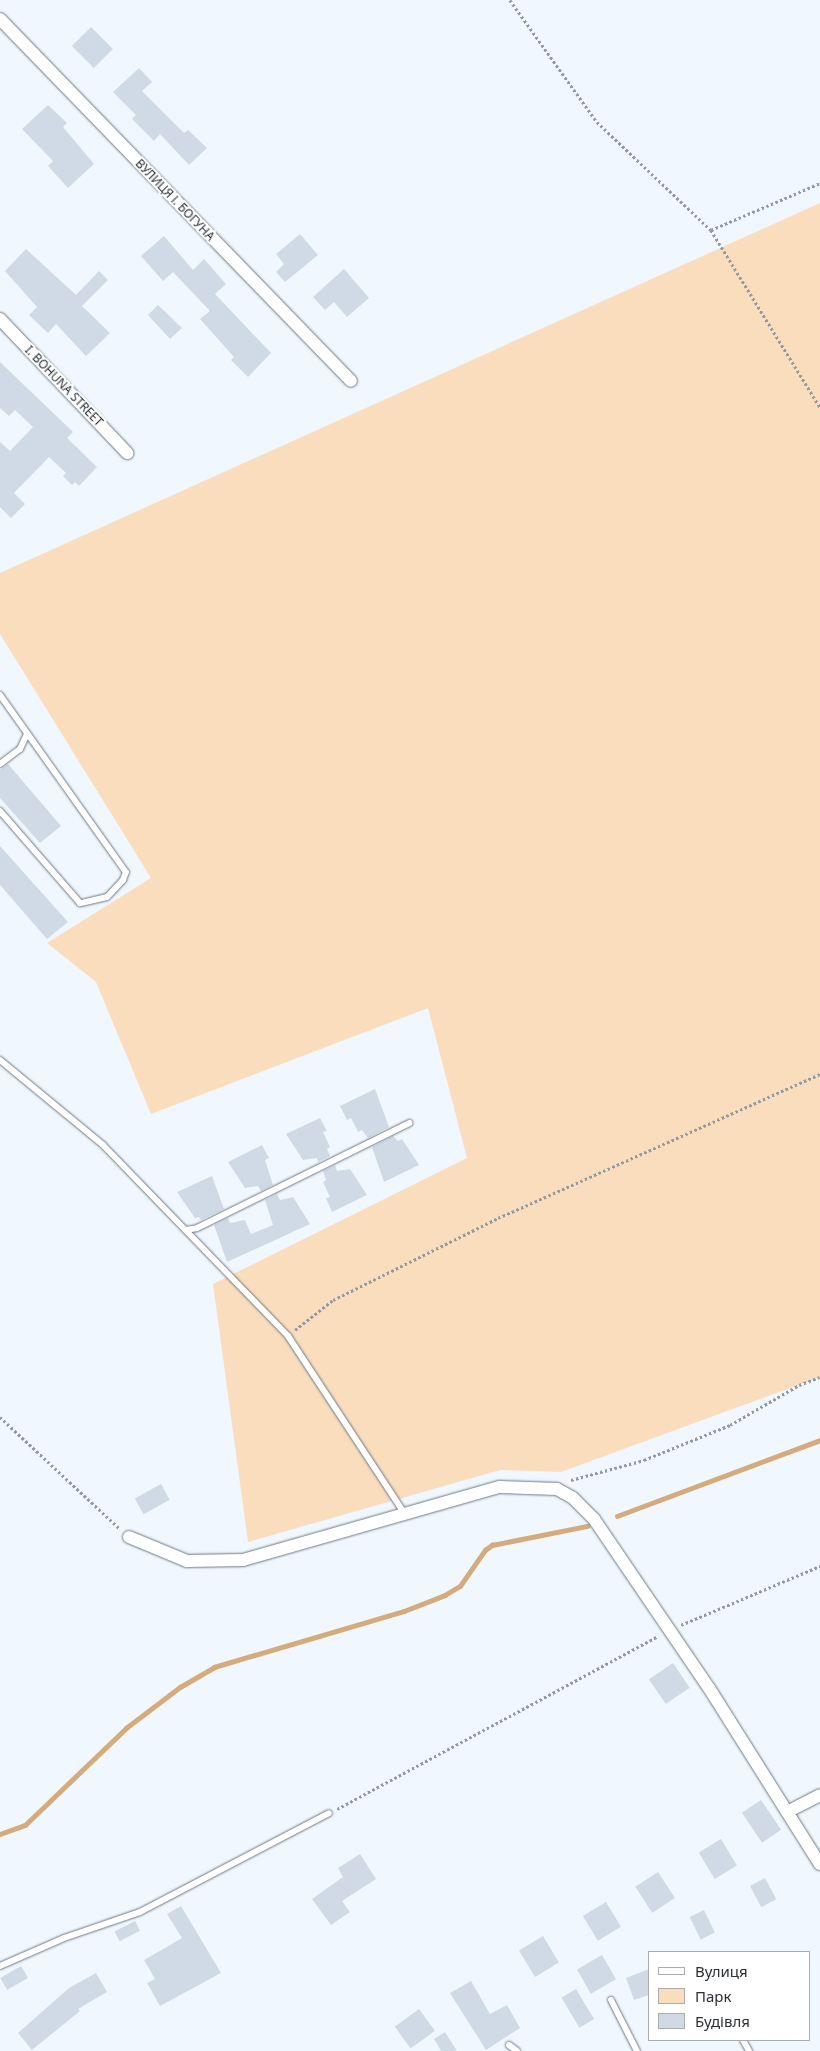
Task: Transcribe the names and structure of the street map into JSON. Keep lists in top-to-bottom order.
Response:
{
  "streets": {
    "street": ["ВУЛИЦЯ І. БОГУНА", "I. BOHUNA STREET"]
  },
  "legend": ["Вулиця", "Парк", "Будівля"]
}
